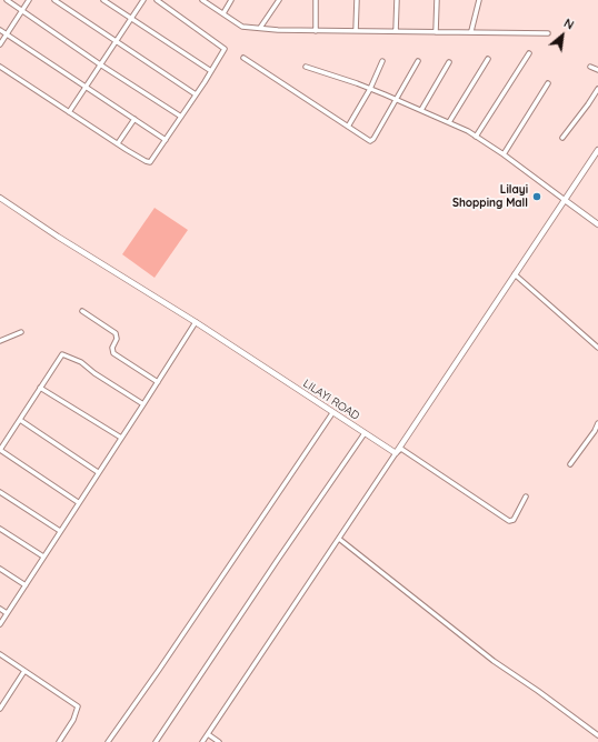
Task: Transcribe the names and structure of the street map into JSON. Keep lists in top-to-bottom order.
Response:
{
  "streets": {
    "street": ["LILAYI ROAD"]
  },
  "places": ["Lilayi Shopping Mall"],
  "north": "top right"
}
